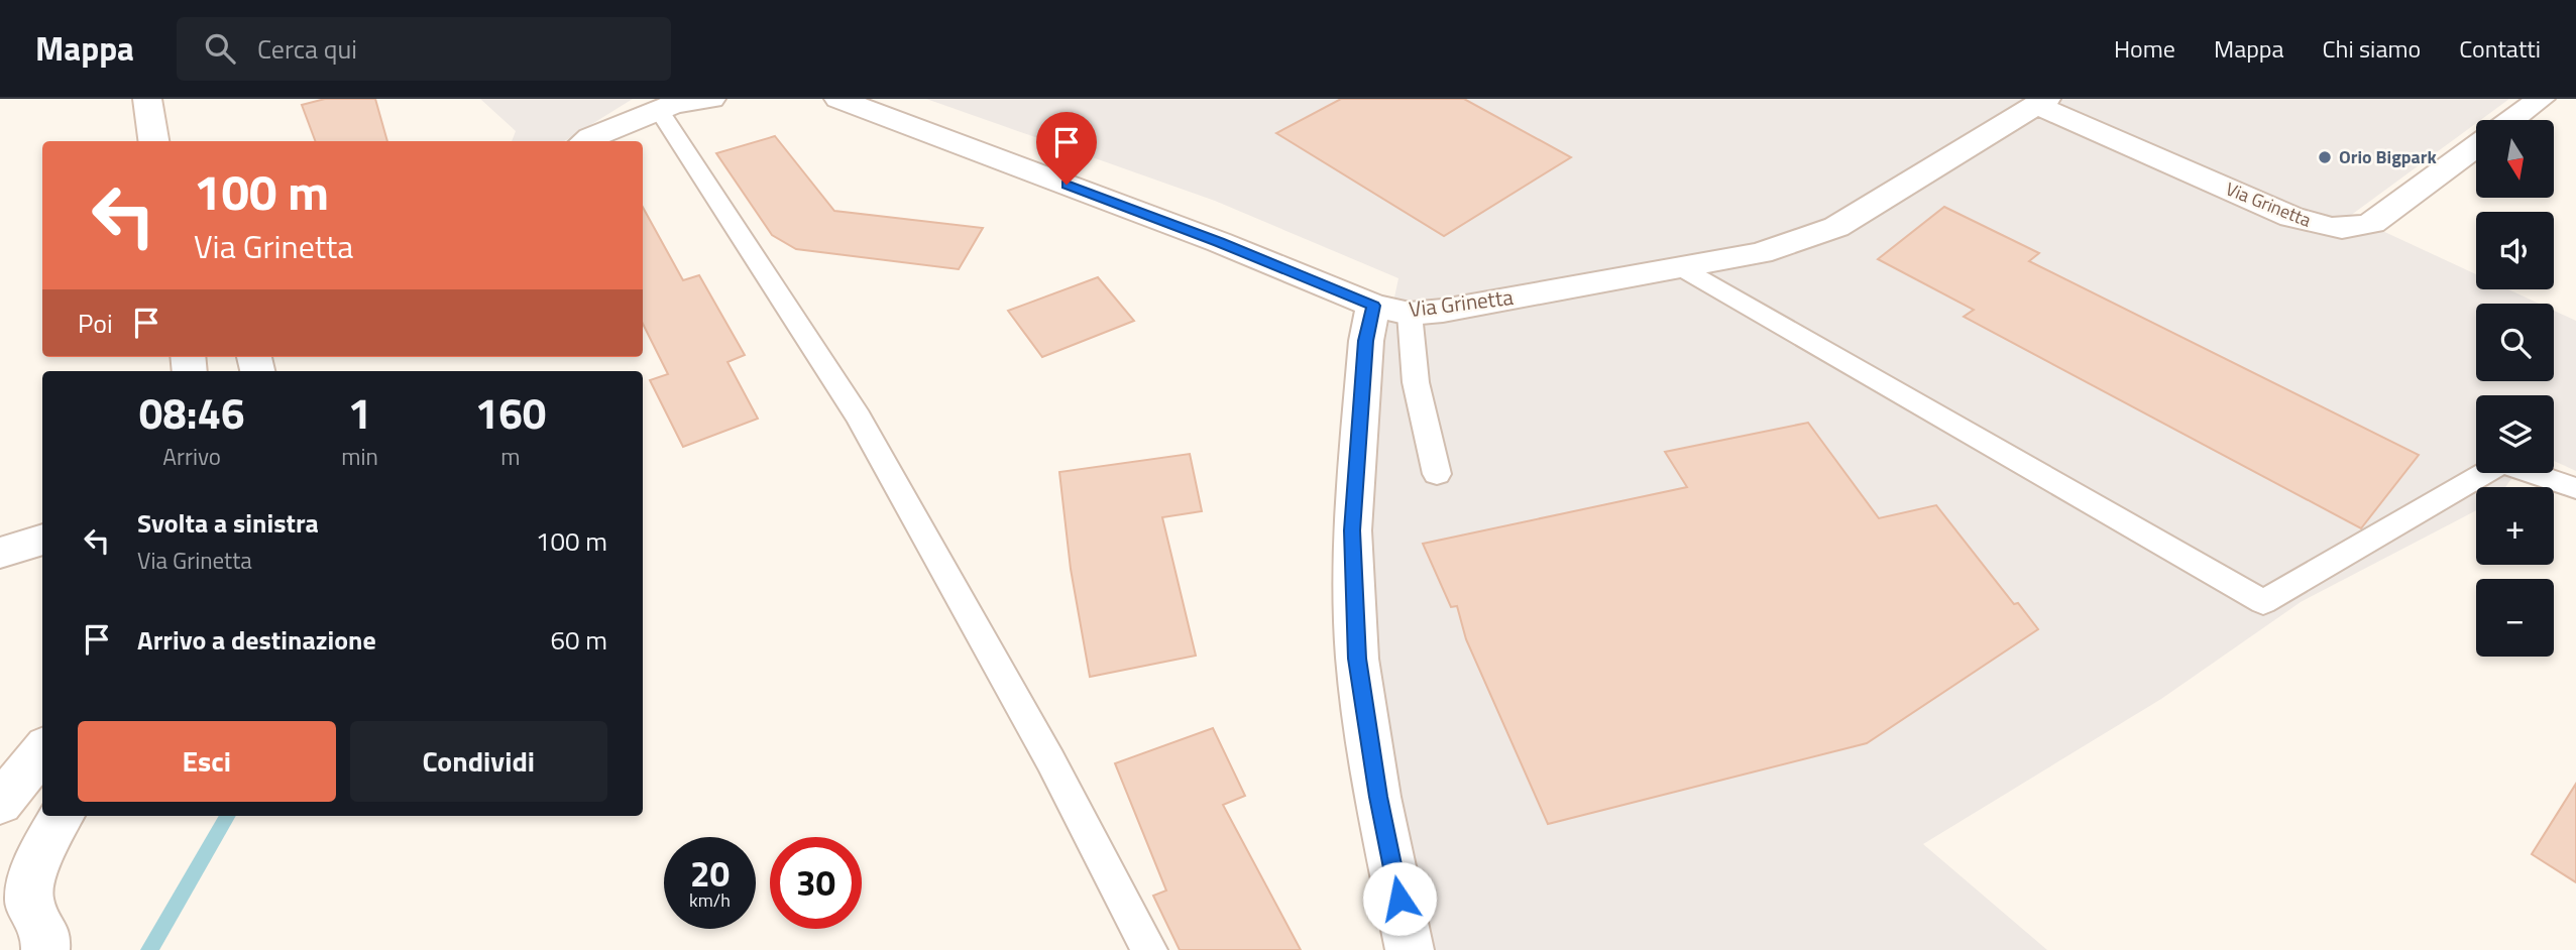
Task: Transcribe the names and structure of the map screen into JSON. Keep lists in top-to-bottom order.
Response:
{
  "streets": {
    "street": ["Via Grinetta"]
  },
  "places": ["Orio Bigpark"],
  "north": "bottom",
  "page": {
    "header": "Mappa",
    "search": "Cerca qui",
    "nav": [
      "Home",
      "Mappa",
      "Chi siamo",
      "Contatti"
    ],
    "map_buttons": ["+", "−"],
    "turn": ["100 m", "Via Grinetta"],
    "then": "Poi",
    "eta": [
      "08:46",
      "Arrivo",
      "1",
      "min",
      "160",
      "m"
    ],
    "list": [
      {
        "name": "Svolta a sinistra",
        "note": "Via Grinetta",
        "value": "100 m"
      },
      {
        "name": "Arrivo a destinazione",
        "value": "60 m"
      }
    ],
    "buttons": ["Esci", "Condividi"],
    "speed": "20 km/h",
    "limit": "30"
  }
}
